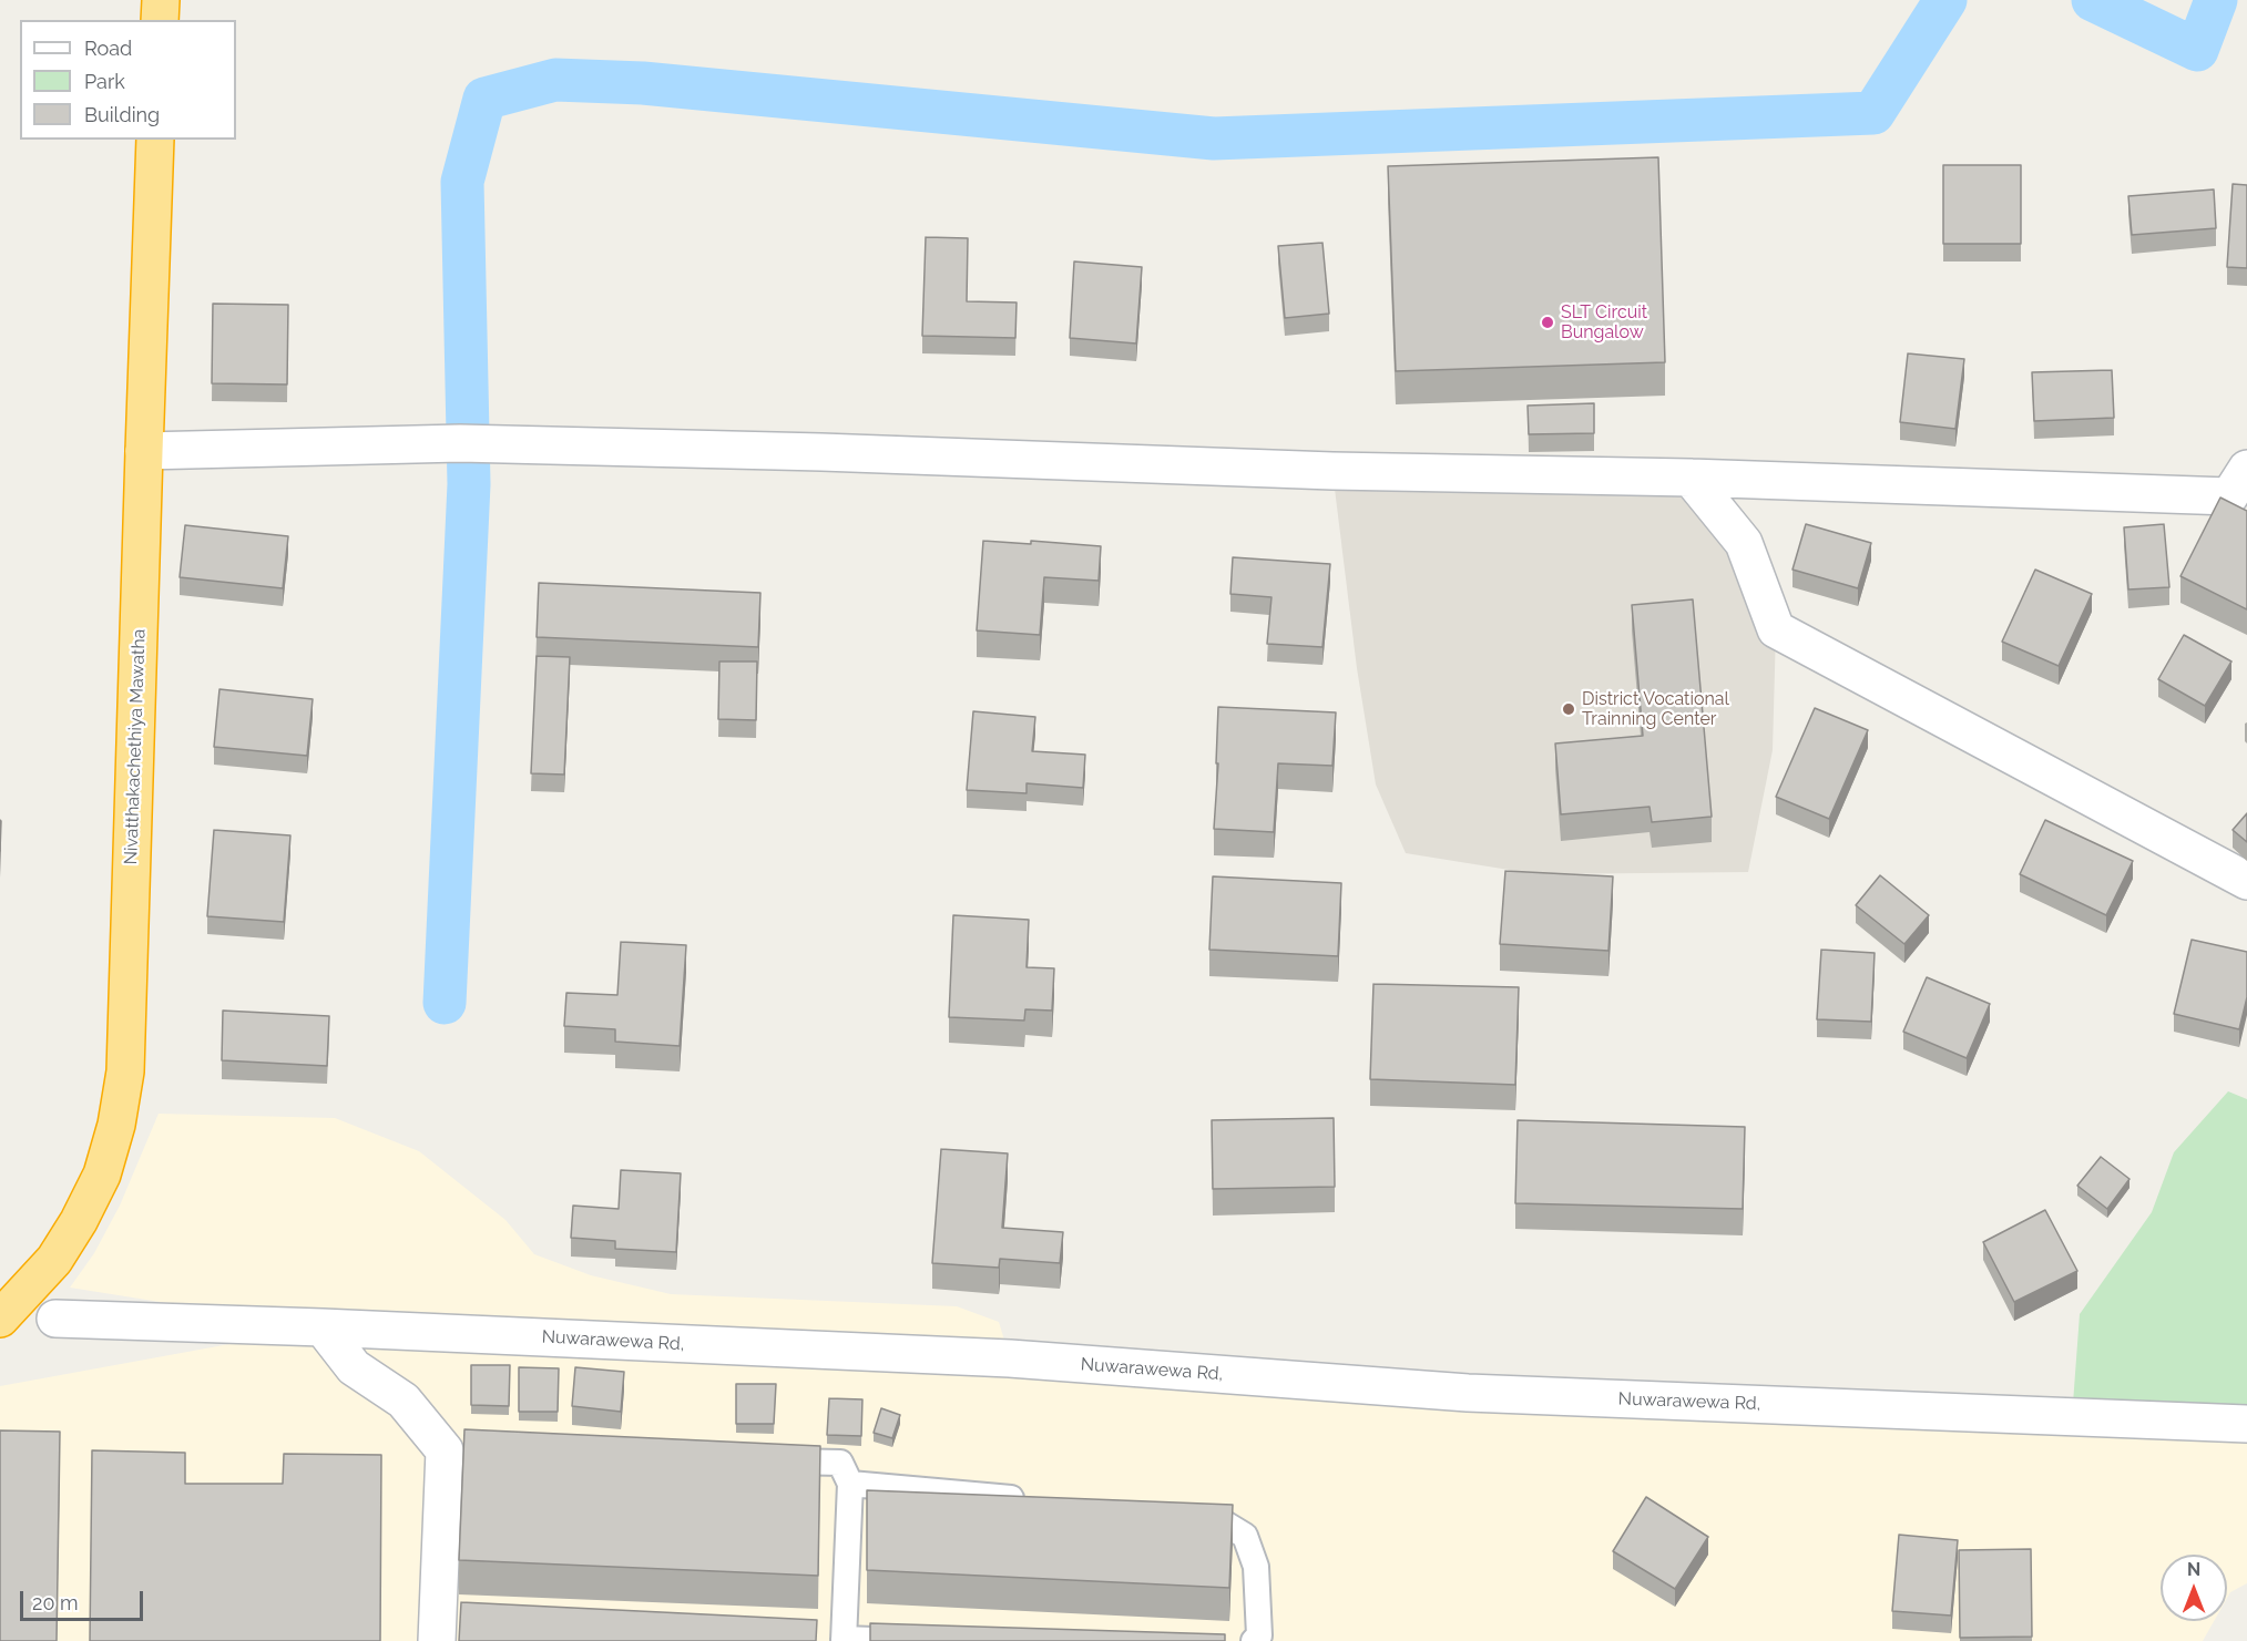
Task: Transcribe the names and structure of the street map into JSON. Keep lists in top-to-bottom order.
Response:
{
  "streets": {
    "highway": ["Nivatthakachethiya Mawatha"],
    "street": ["Nuwarawewa Rd,"]
  },
  "places": ["SLT Circuit Bungalow", "District Vocational Trainning Center"],
  "legend": ["Road", "Park", "Building"],
  "scale_bar": "20 m",
  "north": "top"
}
